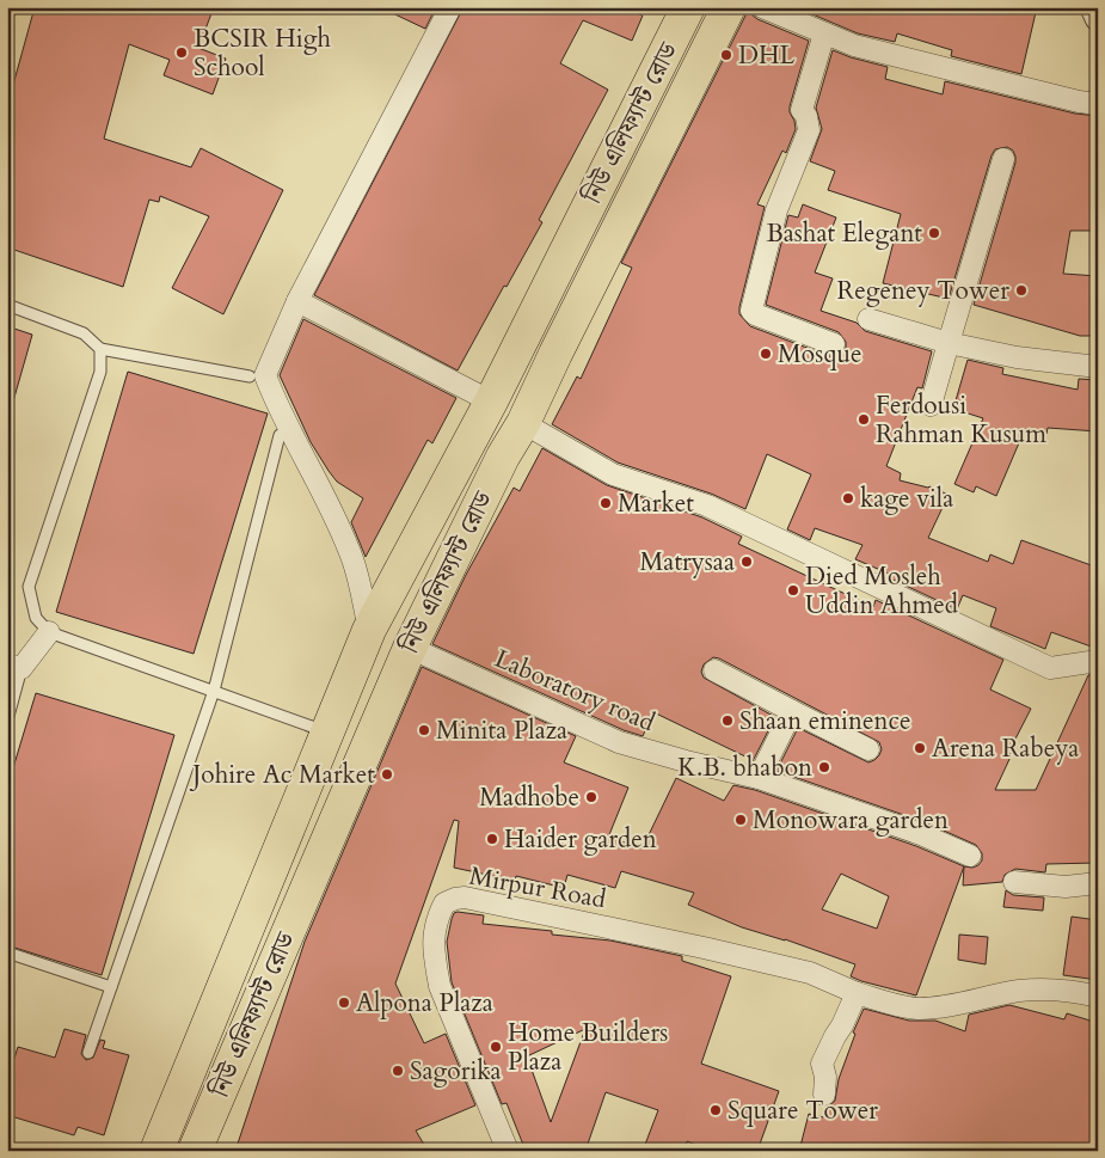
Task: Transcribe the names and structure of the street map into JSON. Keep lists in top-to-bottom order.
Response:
{
  "streets": {
    "highway": ["নিউ এলিফ্যান্ট রোড"],
    "street": ["Laboratory road", "Mirpur Road"]
  },
  "crossings": [
    ["নিউ এলিফ্যান্ট রোড", "Laboratory road"]
  ],
  "places": [
    "BCSIR High School",
    "DHL",
    "Bashat Elegant",
    "Regeney Tower",
    "Mosque",
    "Ferdousi Rahman Kusum",
    "kage vila",
    "Market",
    "Matrysaa",
    "Died Mosleh Uddin Ahmed",
    "Shaan eminence",
    "Minita Plaza",
    "Arena Rabeya",
    "K.B. bhabon",
    "Johire Ac Market",
    "Madhobe",
    "Monowara garden",
    "Haider garden",
    "Alpona Plaza",
    "Home Builders Plaza",
    "Sagorika",
    "Square Tower"
  ]
}
